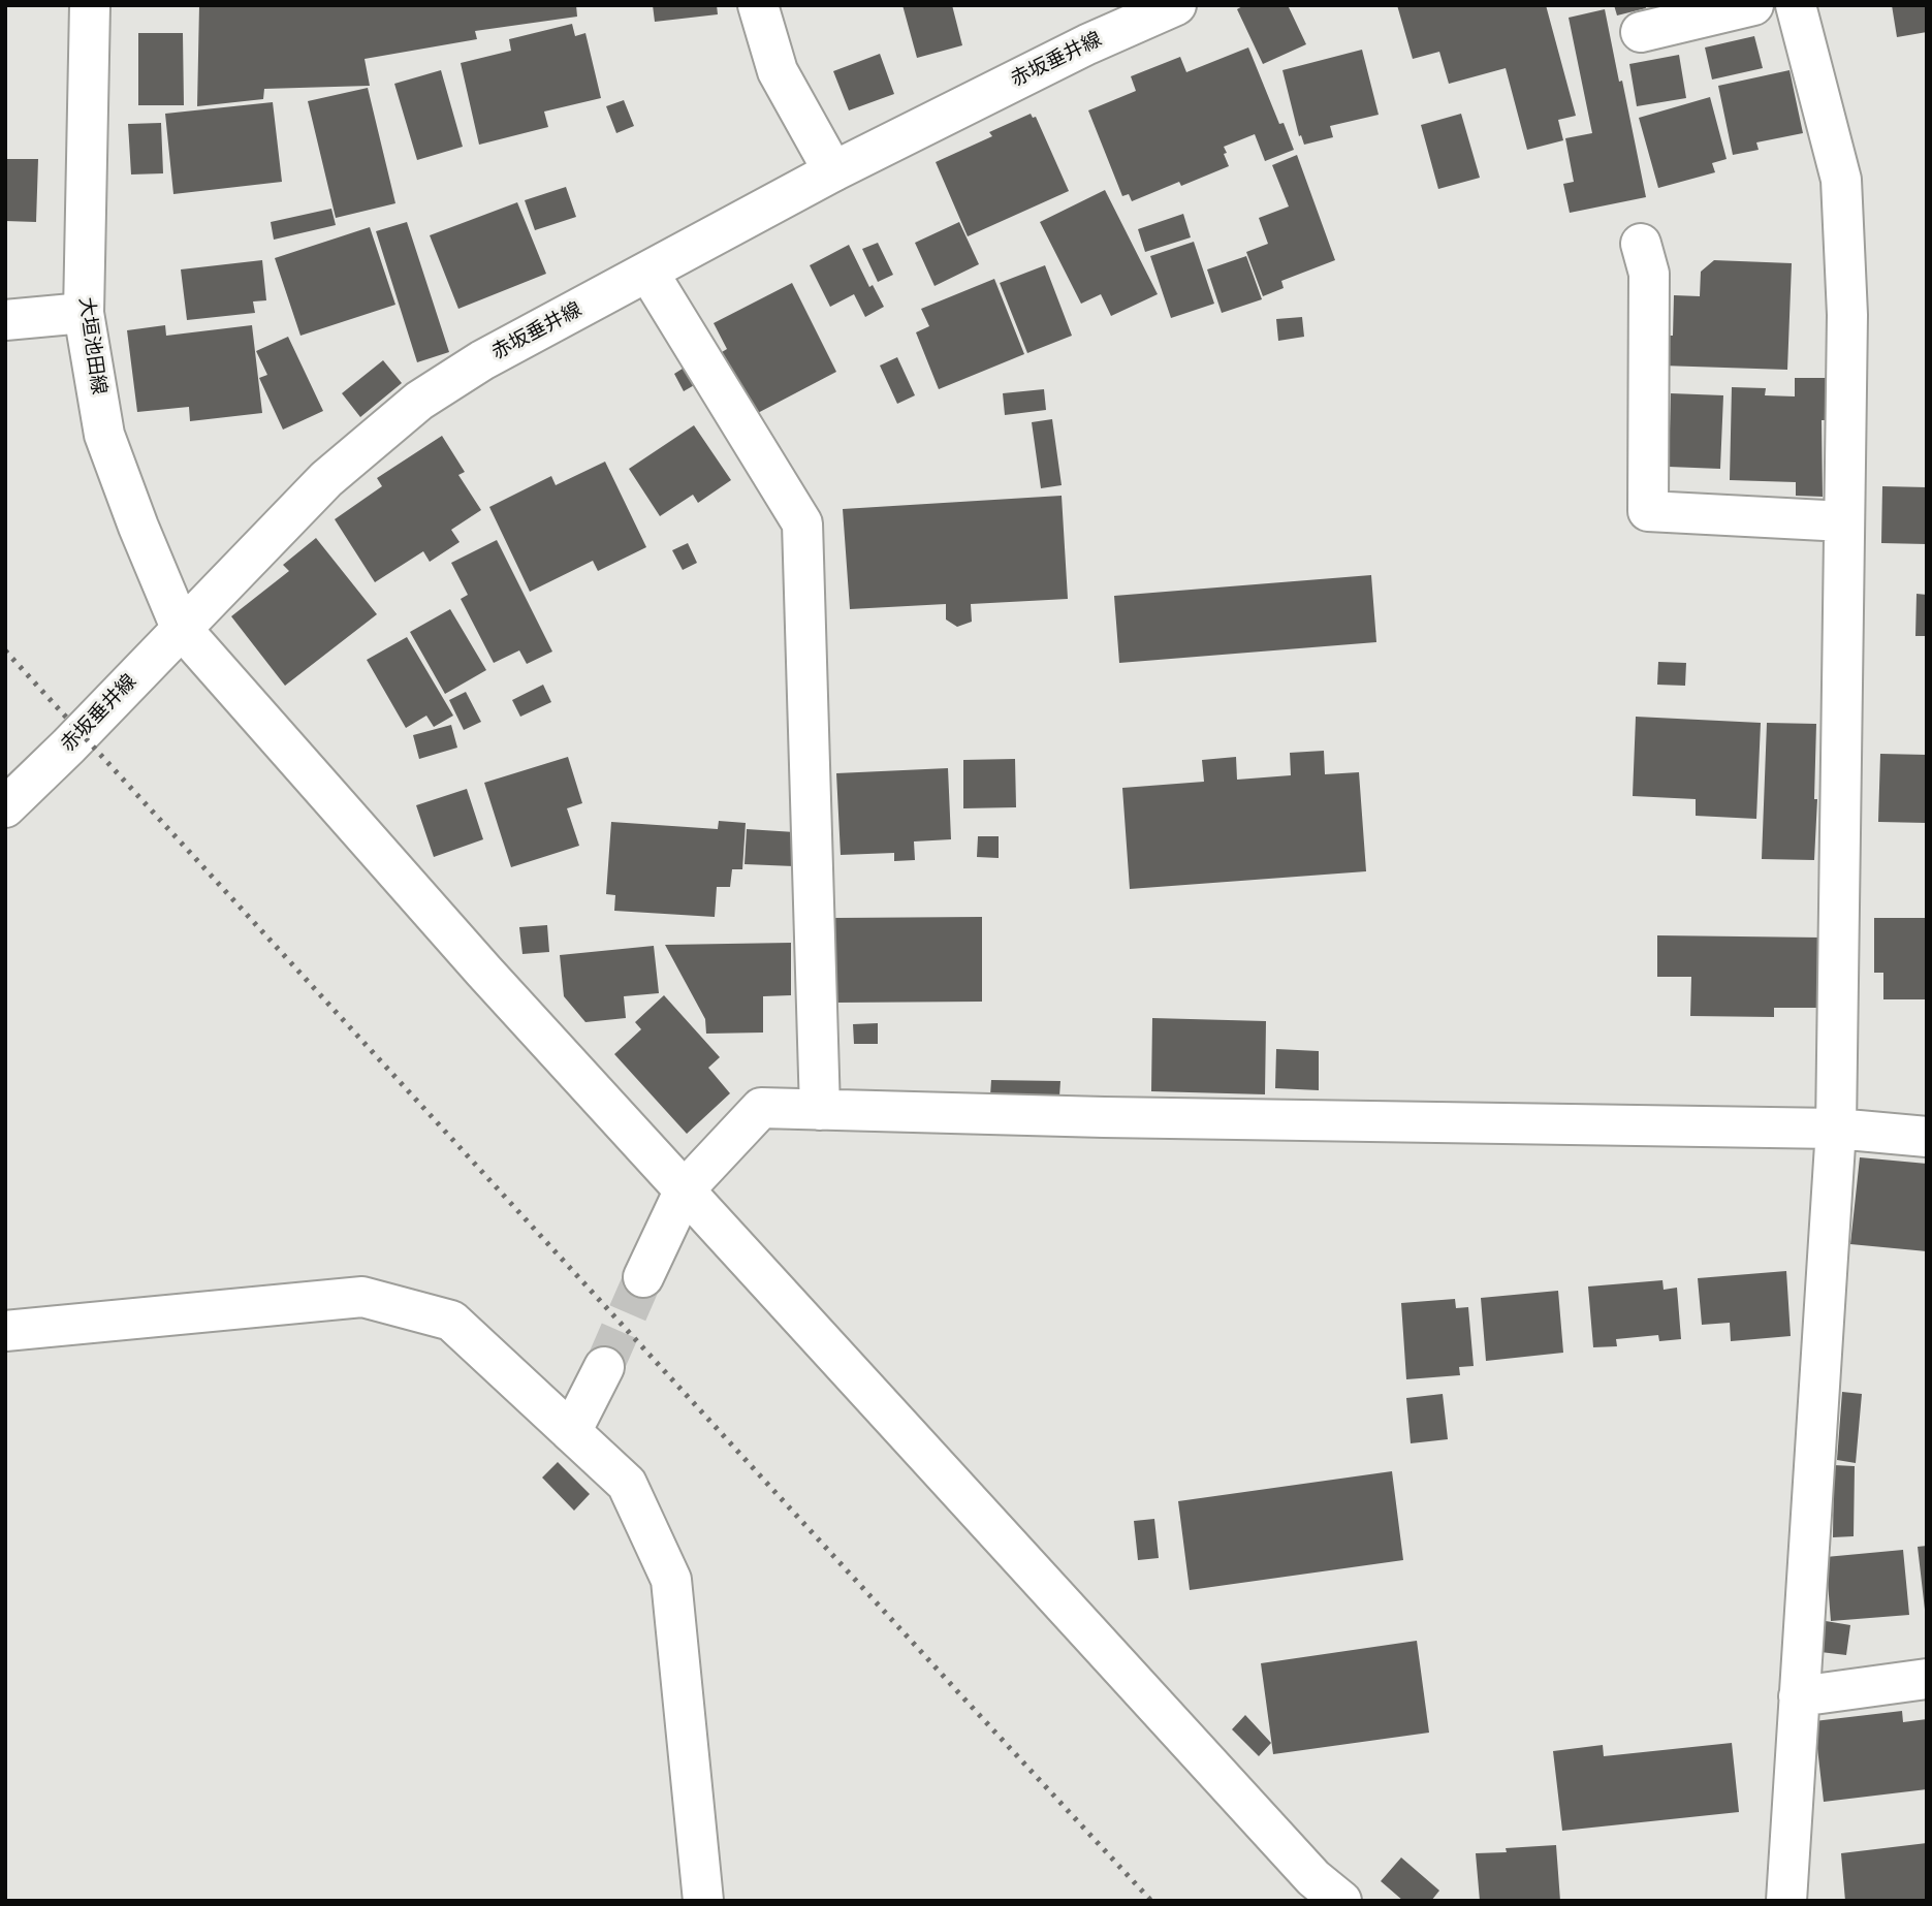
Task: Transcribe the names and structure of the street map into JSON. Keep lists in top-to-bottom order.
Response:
{
  "streets": {
    "street": ["赤坂垂井線", "大垣池田線"]
  },
  "crossings": [
    ["赤坂垂井線", "大垣池田線"]
  ]
}
